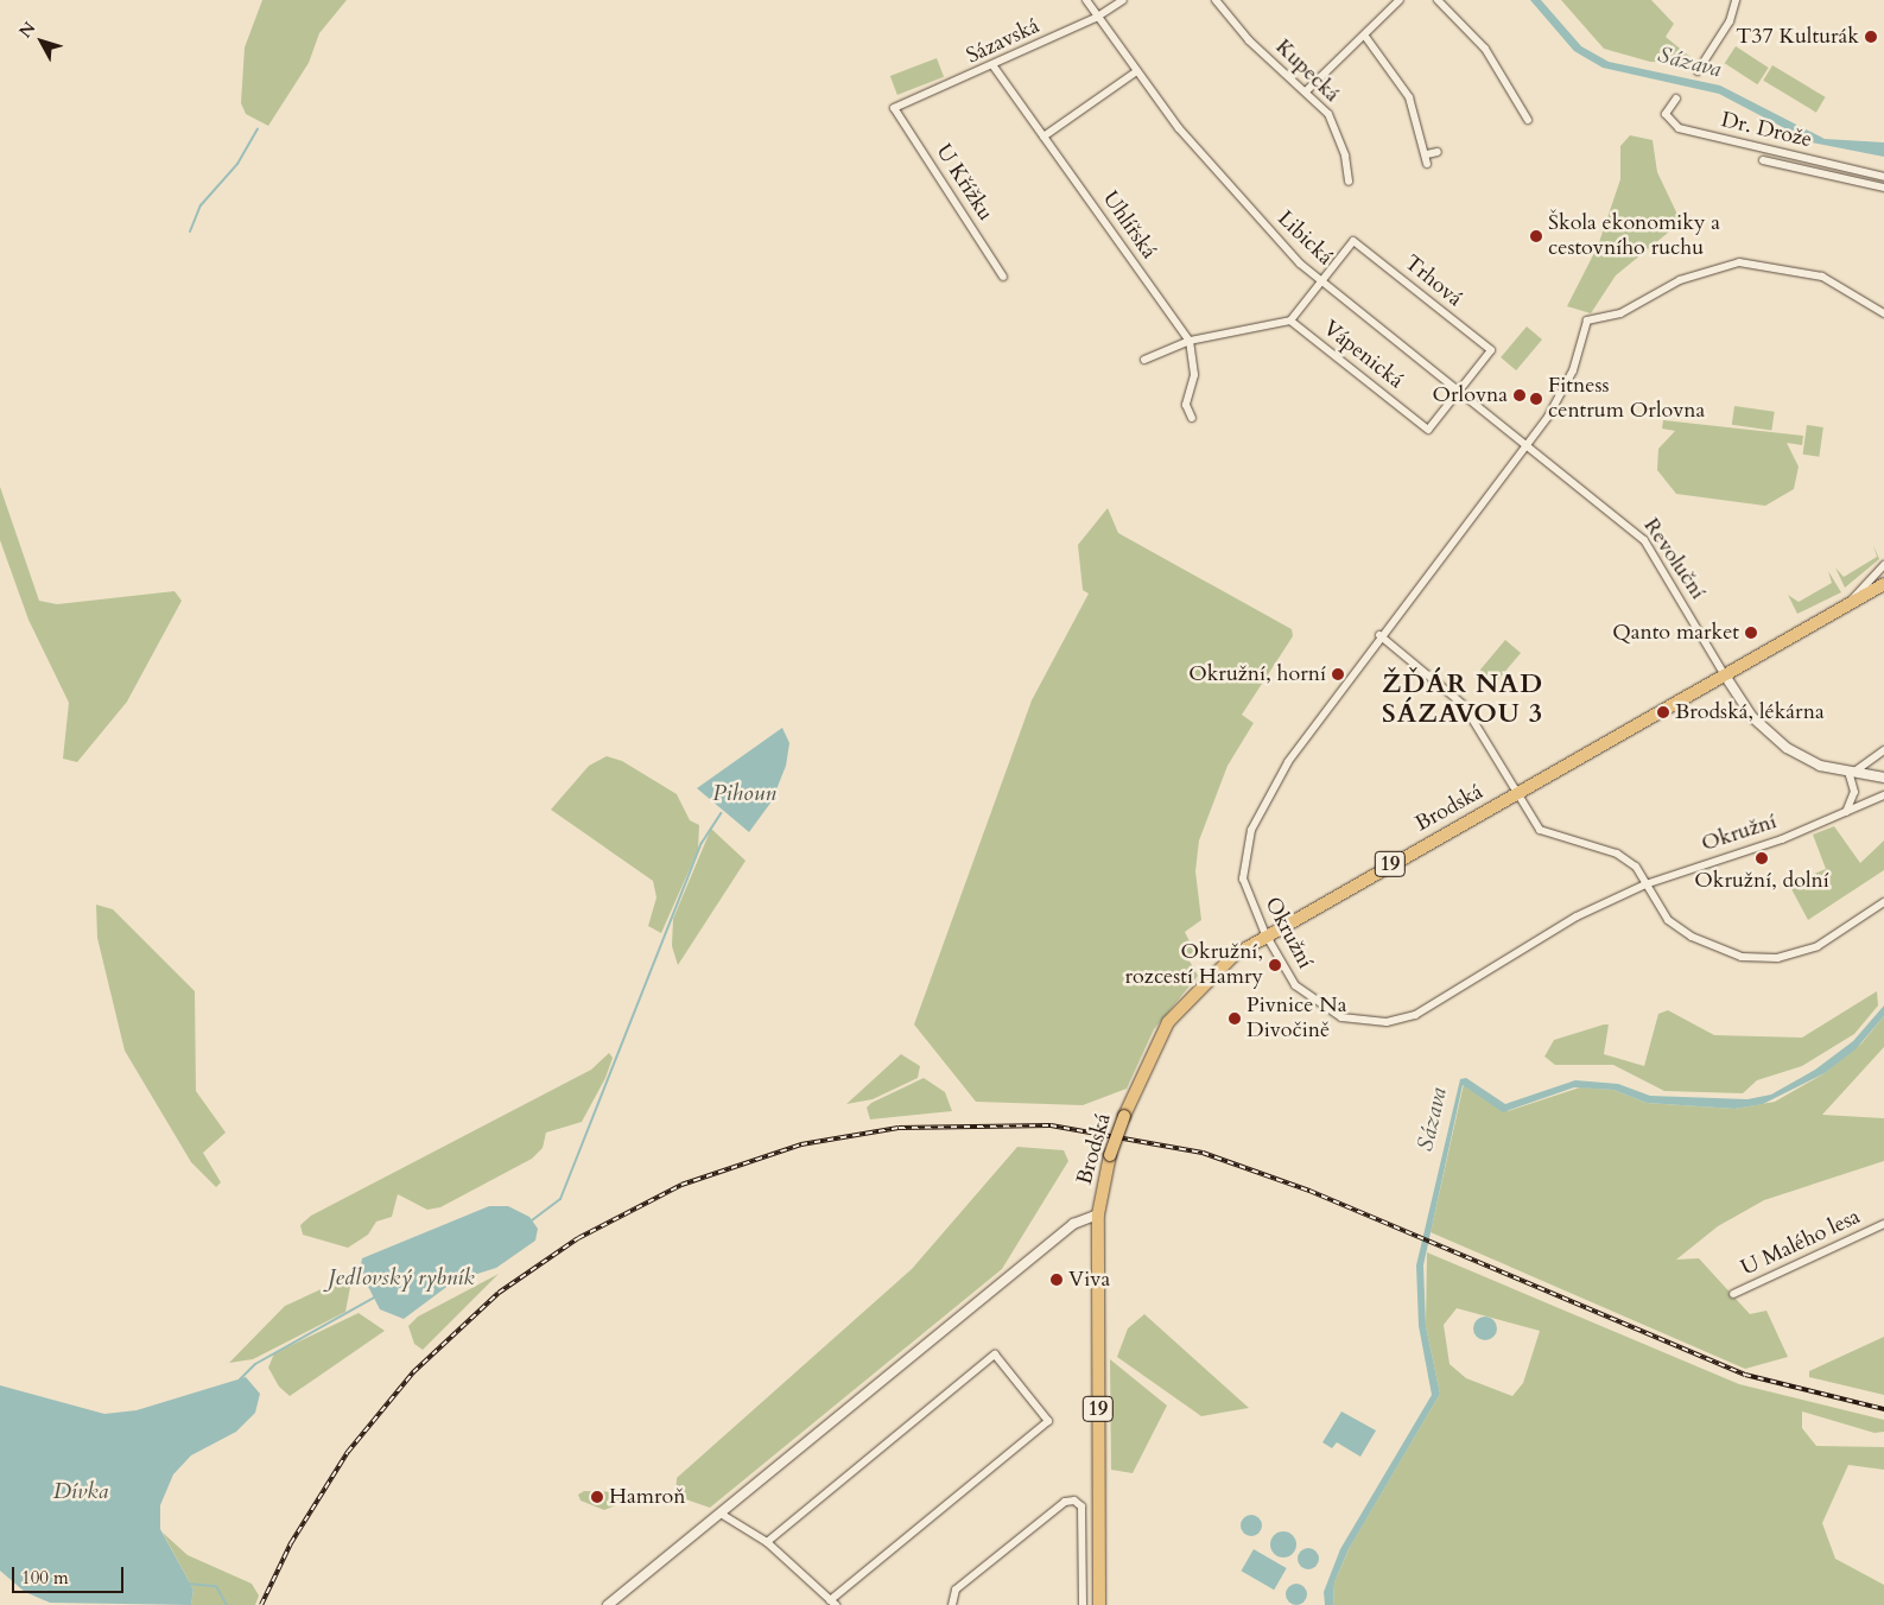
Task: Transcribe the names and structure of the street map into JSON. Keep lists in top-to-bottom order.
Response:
{
  "streets": {
    "main road": ["Brodská", "19"],
    "street": [
      "Sázavská",
      "Kupecká",
      "Dr. Drože",
      "U Křížku",
      "Uhlířská",
      "Libická",
      "Trhová",
      "Vápenická",
      "Revoluční",
      "Okružní",
      "U Malého lesa"
    ]
  },
  "crossings": [
    ["Sázavská", "U Křížku"],
    ["Sázavská", "Uhlířská"],
    ["Sázavská", "Libická"],
    ["Uhlířská", "Vápenická"],
    ["Libická", "Trhová"],
    ["Libická", "Vápenická"],
    ["Libická", "Revoluční"],
    ["Libická", "Okružní"],
    ["Trhová", "Vápenická"],
    ["Revoluční", "Brodská"],
    ["Revoluční", "Okružní"],
    ["Brodská", "Okružní"],
    ["Brodská", "19"]
  ],
  "districts": ["ŽĎÁR NAD SÁZAVOU 3"],
  "water": [
    "Sázava",
    "Pihoun",
    "Jedlovský rybník",
    "Dívka"
  ],
  "places": [
    "T37 Kulturák",
    "Škola ekonomiky a cestovního ruchu",
    "Orlovna",
    "Fitness centrum Orlovna",
    "Qanto market",
    "Okružní, horní",
    "Brodská, lékárna",
    "Okružní, dolní",
    "Okružní, rozcestí Hamry",
    "Pivnice Na Divočině",
    "Viva",
    "Hamroň"
  ],
  "scale_bar": "100 m",
  "north": "top left"
}
